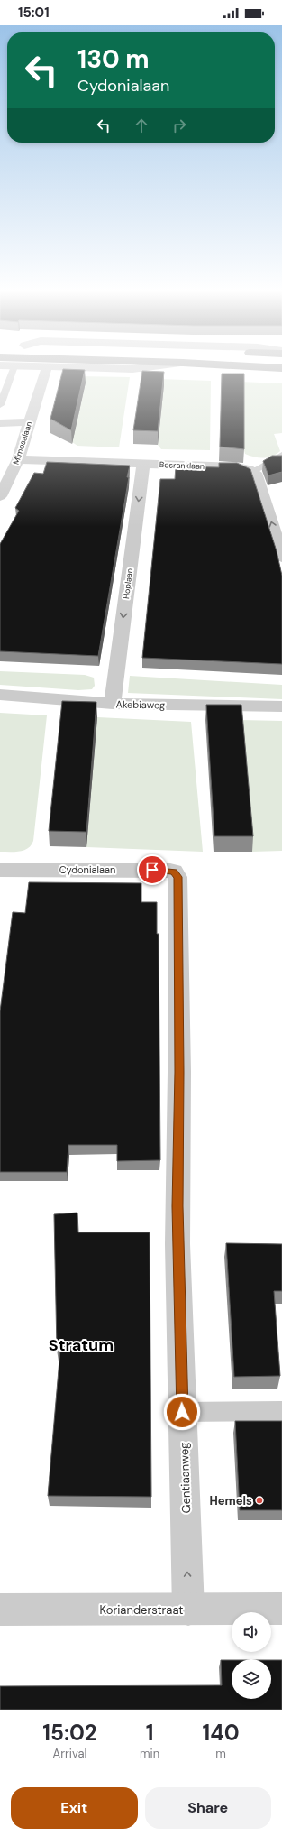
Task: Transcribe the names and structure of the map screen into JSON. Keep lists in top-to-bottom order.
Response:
{
  "streets": {
    "street": [
      "Mimosalaan",
      "Bosranklaan",
      "Hoplaan",
      "Akebiaweg",
      "Cydonialaan",
      "Gentiaanweg",
      "Korianderstraat"
    ]
  },
  "crossings": [
    ["Mimosalaan", "Bosranklaan"],
    ["Bosranklaan", "Hoplaan"],
    ["Hoplaan", "Akebiaweg"],
    ["Cydonialaan", "Gentiaanweg"],
    ["Gentiaanweg", "Korianderstraat"]
  ],
  "one_way": ["Hoplaan"],
  "districts": ["Stratum"],
  "places": ["Hemels"],
  "page": {
    "status": "15:01",
    "turn": ["130 m", "Cydonialaan"],
    "eta": [
      "15:02",
      "Arrival",
      "1",
      "min",
      "140",
      "m"
    ],
    "buttons": ["Exit", "Share"]
  }
}
